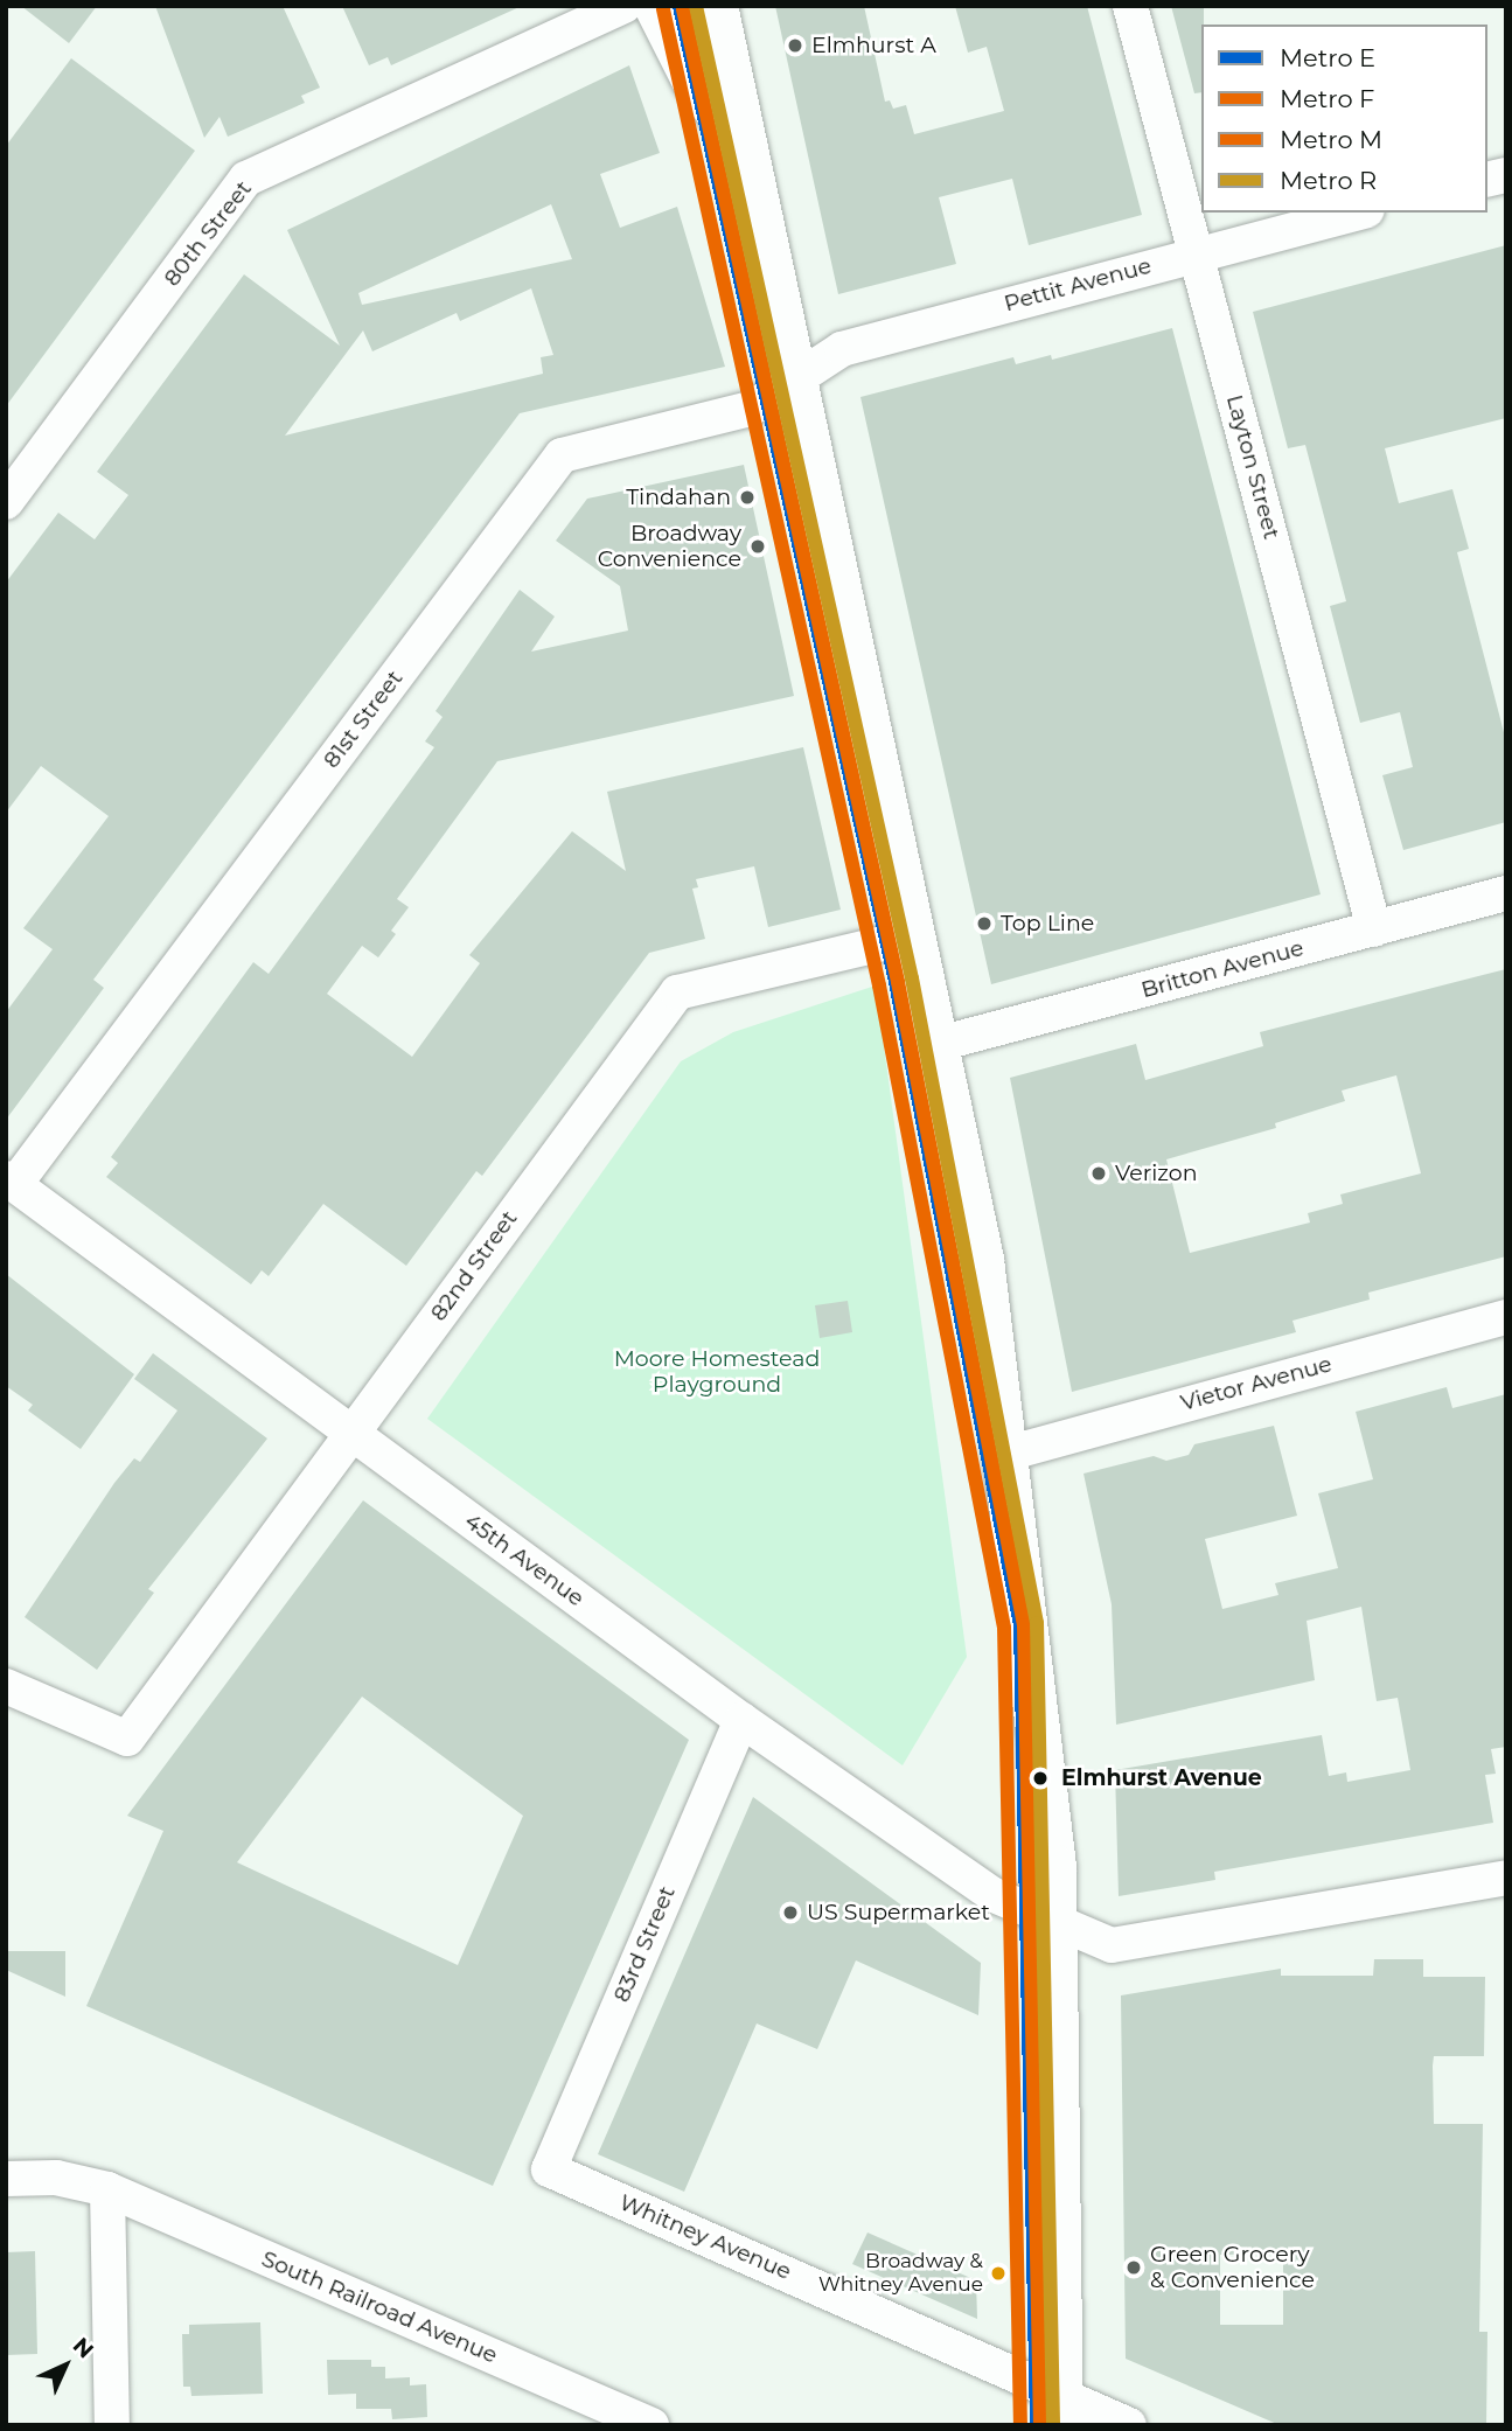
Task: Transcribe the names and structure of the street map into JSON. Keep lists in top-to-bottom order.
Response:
{
  "streets": {
    "street": [
      "80th Street",
      "Pettit Avenue",
      "Layton Street",
      "81st Street",
      "Britton Avenue",
      "82nd Street",
      "Vietor Avenue",
      "45th Avenue",
      "83rd Street",
      "Whitney Avenue",
      "South Railroad Avenue"
    ]
  },
  "crossings": [
    ["Pettit Avenue", "Layton Street"],
    ["Pettit Avenue", "81st Street"],
    ["Layton Street", "Britton Avenue"],
    ["81st Street", "45th Avenue"],
    ["82nd Street", "45th Avenue"],
    ["45th Avenue", "83rd Street"],
    ["83rd Street", "Whitney Avenue"]
  ],
  "parks": ["Moore Homestead Playground"],
  "places": [
    "Elmhurst A",
    "Tindahan",
    "Broadway Convenience",
    "Top Line",
    "Verizon",
    "Elmhurst Avenue",
    "US Supermarket",
    "Green Grocery & Convenience",
    "Broadway & Whitney Avenue"
  ],
  "lines": [
    "metro line E",
    "metro line R",
    "metro line F",
    "metro line M"
  ],
  "legend": [
    "Metro E",
    "Metro F",
    "Metro M",
    "Metro R"
  ],
  "north": "top right"
}
